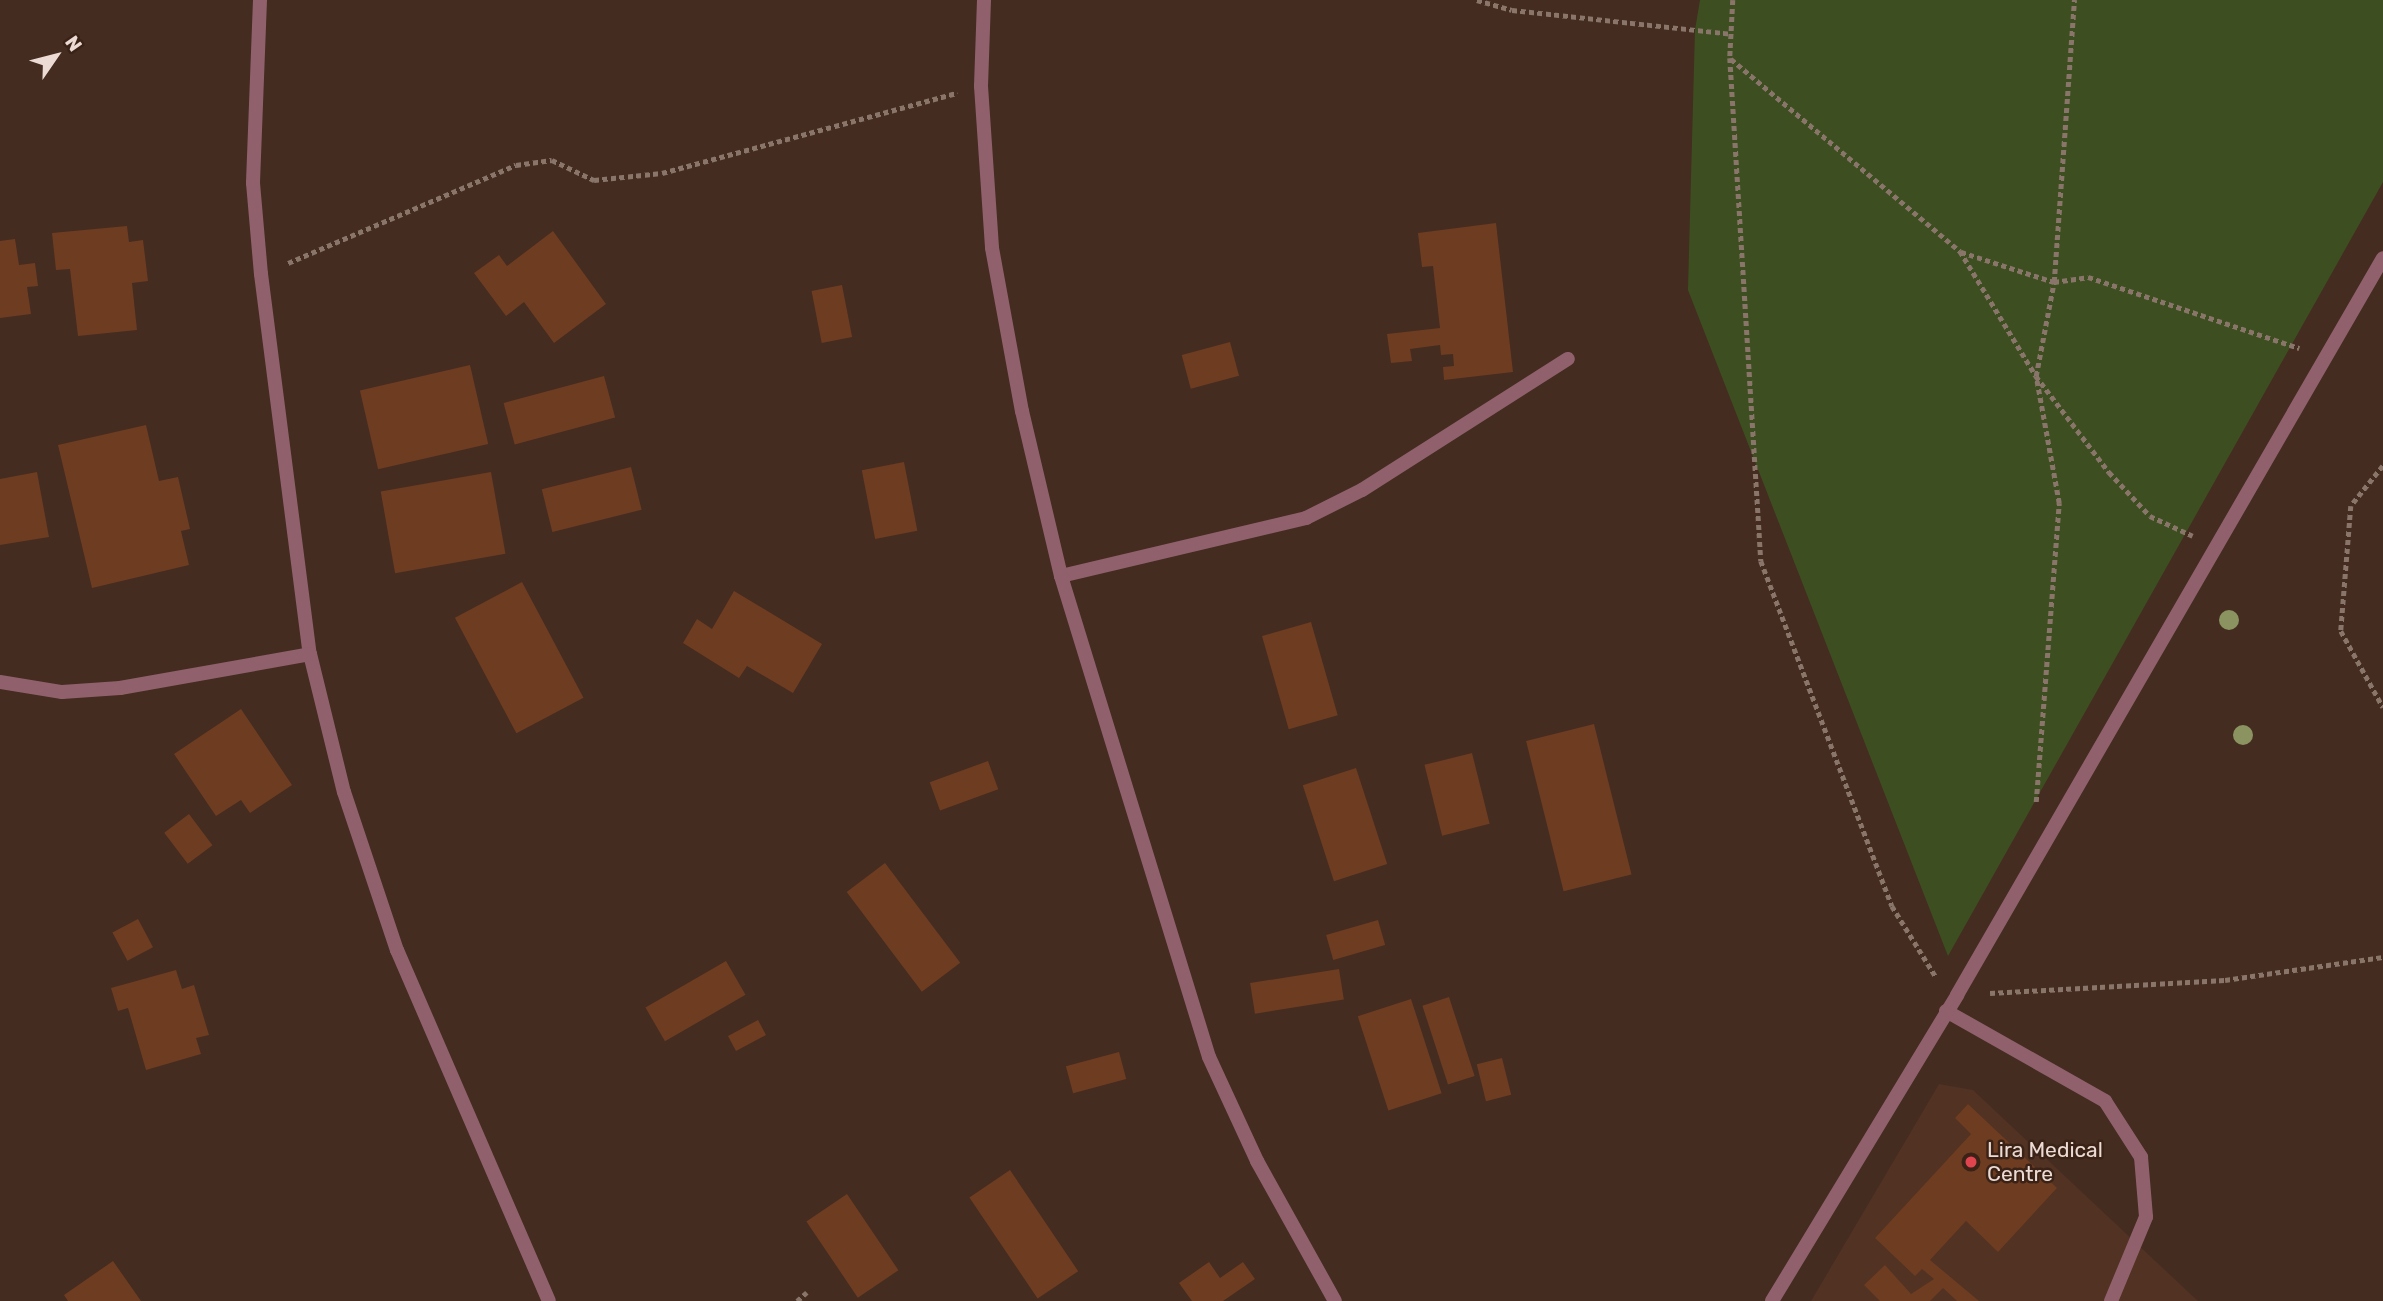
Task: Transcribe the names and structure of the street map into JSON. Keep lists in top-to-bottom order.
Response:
{
  "places": ["Lira Medical Centre"],
  "north": "top right"
}
